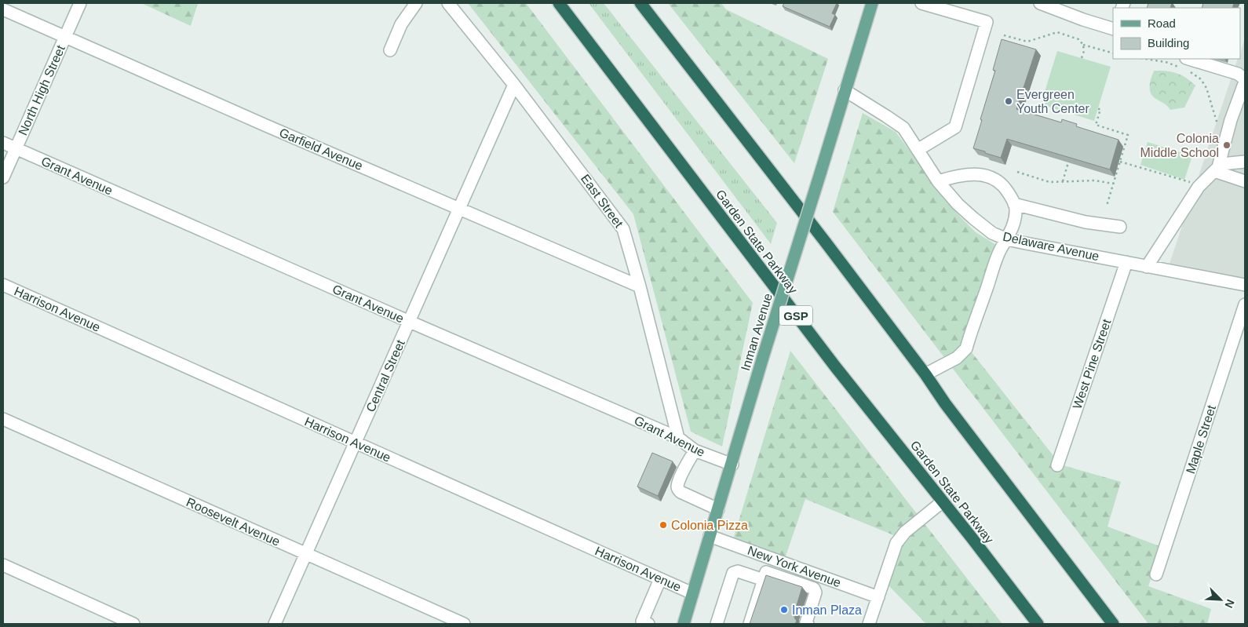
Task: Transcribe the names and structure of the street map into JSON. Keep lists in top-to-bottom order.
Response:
{
  "streets": {
    "highway": ["Garden State Parkway", "GSP"],
    "main road": ["Inman Avenue"],
    "street": [
      "North High Street",
      "Garfield Avenue",
      "Grant Avenue",
      "East Street",
      "Delaware Avenue",
      "Harrison Avenue",
      "West Pine Street",
      "Central Street",
      "Maple Street",
      "Roosevelt Avenue",
      "New York Avenue"
    ]
  },
  "crossings": [
    ["North High Street", "Garfield Avenue"],
    ["North High Street", "Grant Avenue"],
    ["Garfield Avenue", "East Street"],
    ["Garfield Avenue", "Central Street"],
    ["Grant Avenue", "East Street"],
    ["Grant Avenue", "Inman Avenue"],
    ["Grant Avenue", "Central Street"],
    ["East Street", "Central Street"],
    ["Delaware Avenue", "Inman Avenue"],
    ["Delaware Avenue", "West Pine Street"],
    ["Harrison Avenue", "Inman Avenue"],
    ["Harrison Avenue", "Central Street"],
    ["Inman Avenue", "New York Avenue"],
    ["Central Street", "Roosevelt Avenue"]
  ],
  "places": [
    "Evergreen Youth Center",
    "Colonia Middle School",
    "Colonia Pizza",
    "Inman Plaza"
  ],
  "legend": ["Road", "Building"],
  "north": "bottom right"
}
